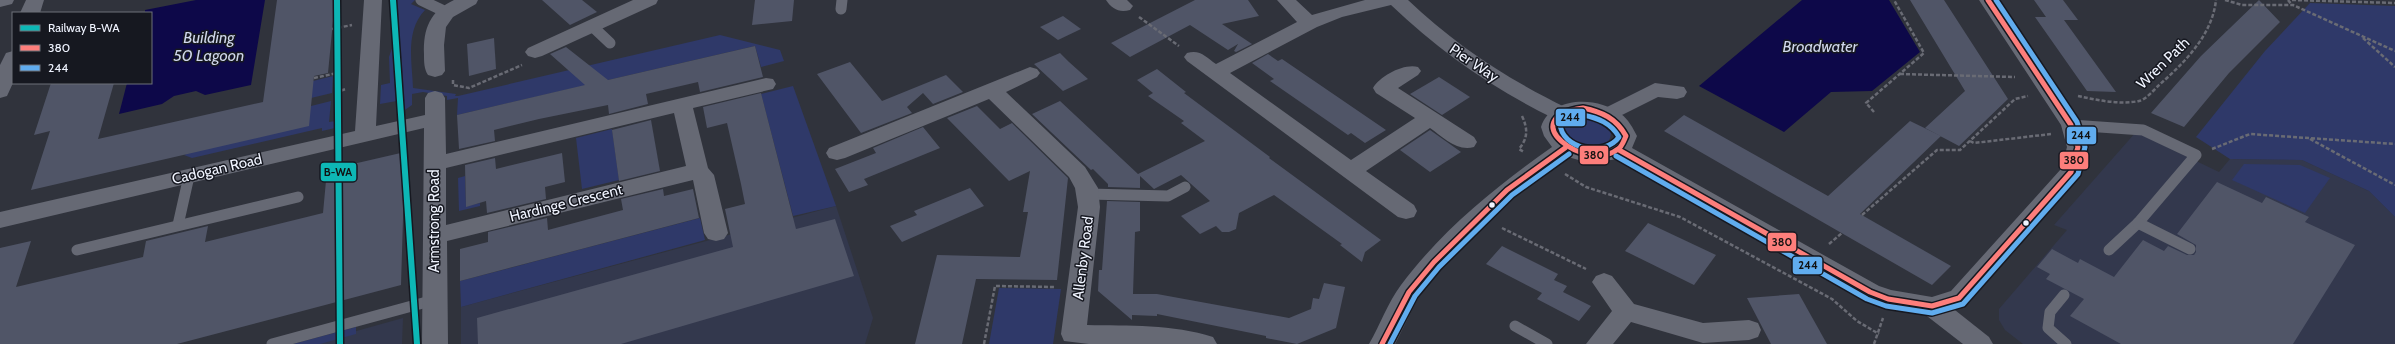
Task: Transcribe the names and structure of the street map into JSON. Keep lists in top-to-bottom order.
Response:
{
  "streets": {
    "street": [
      "Pier Way",
      "Cadogan Road",
      "Hardinge Crescent",
      "Armstrong Road",
      "Allenby Road"
    ],
    "path": ["Wren Path"]
  },
  "crossings": [
    ["Cadogan Road", "Armstrong Road"],
    ["Hardinge Crescent", "Armstrong Road"]
  ],
  "water": ["Building 50 Lagoon", "Broadwater"],
  "lines": ["rail line B-WA", "transit line 380", "transit line 244"],
  "legend": ["Railway B-WA", "380", "244"]
}
